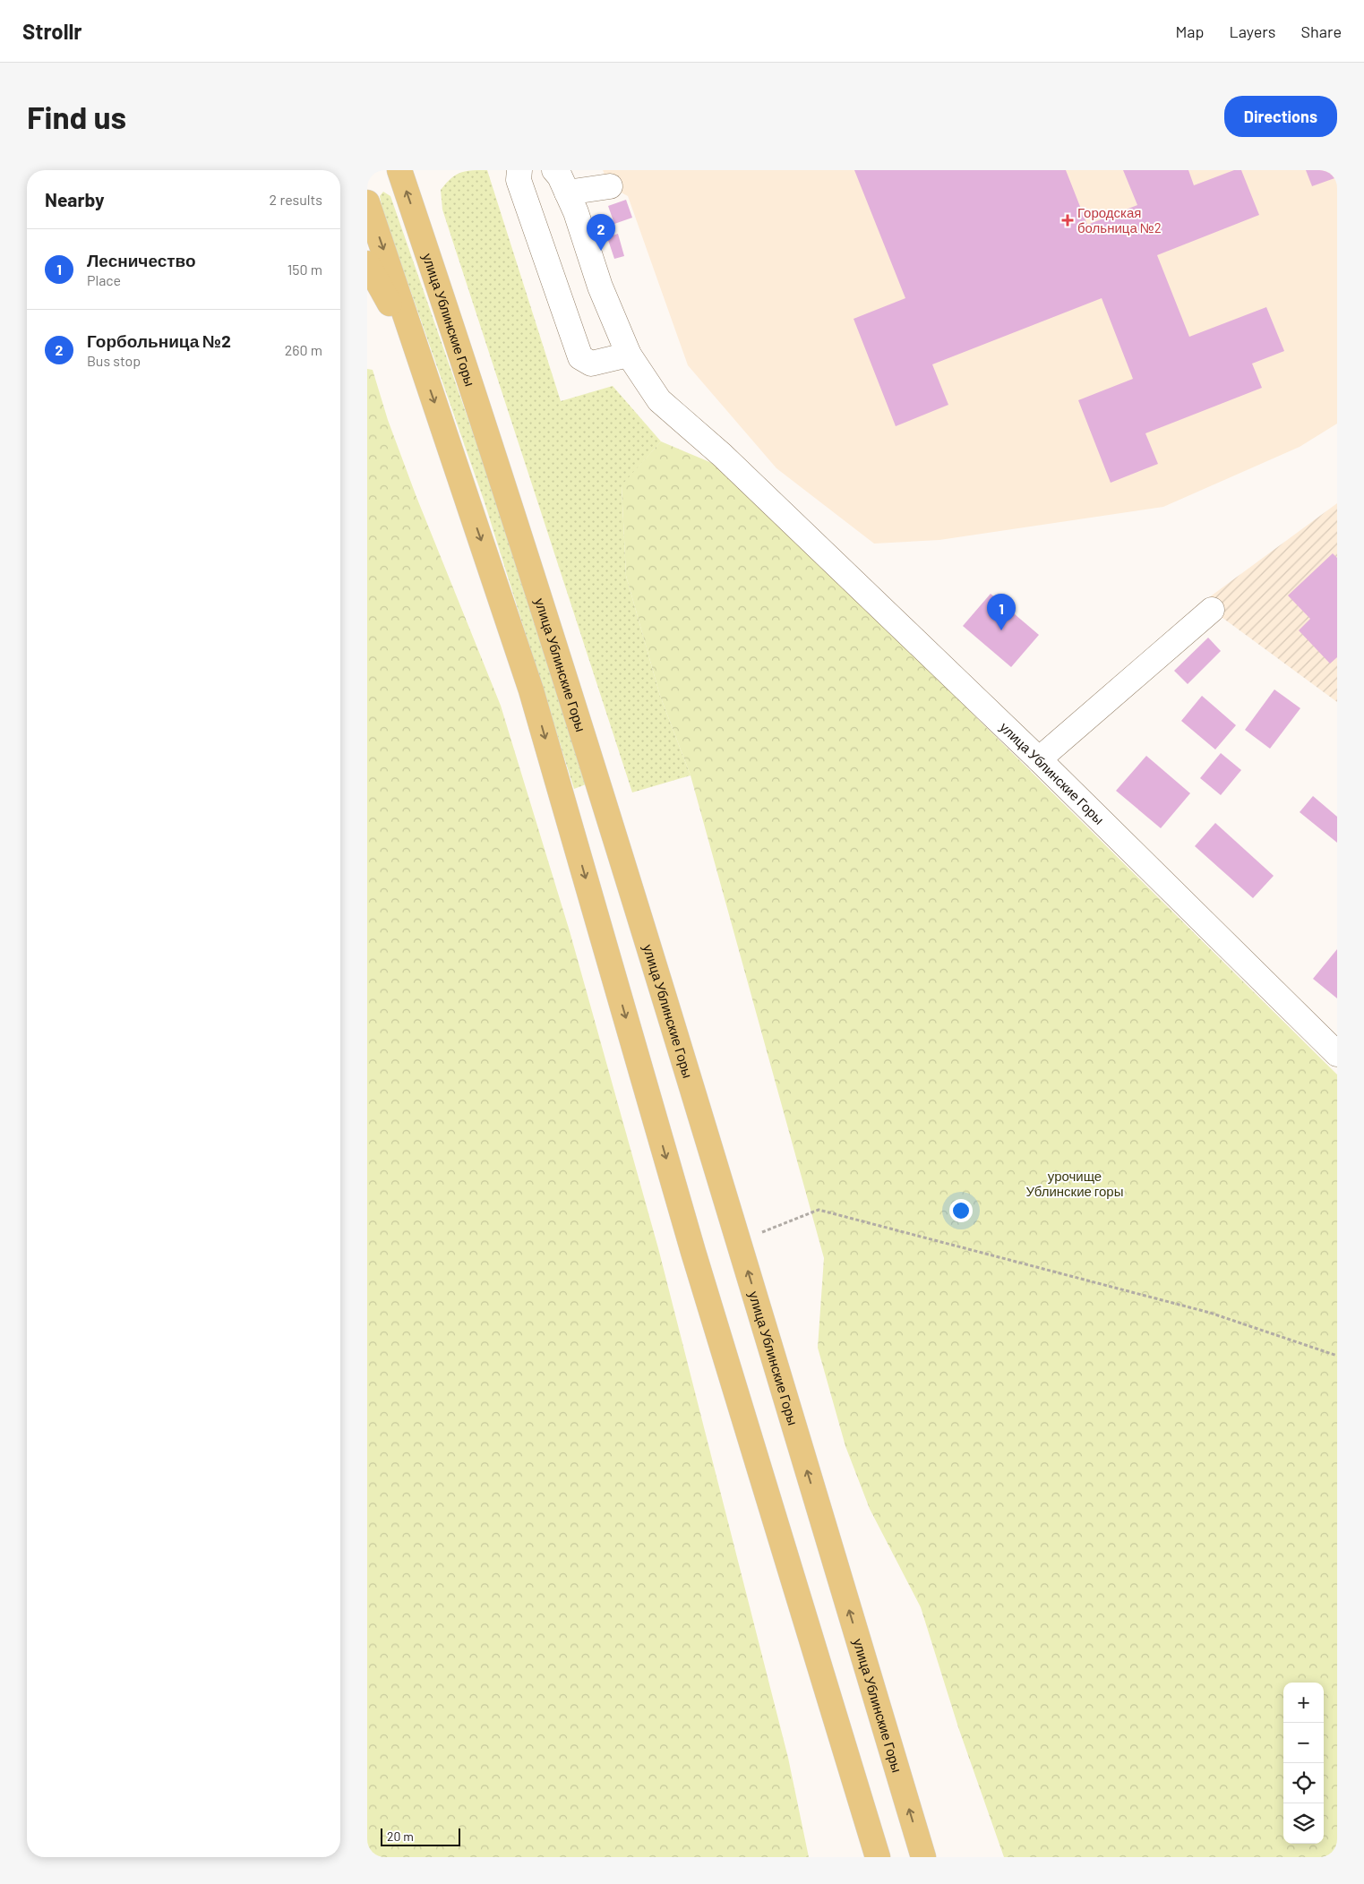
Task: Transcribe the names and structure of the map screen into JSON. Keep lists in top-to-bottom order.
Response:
{
  "streets": {
    "main road": ["улица Ублинские Горы"]
  },
  "one_way": ["улица Ублинские Горы"],
  "parks": ["урочище Ублинские горы"],
  "places": {
    "health": ["Городская больница №2"]
  },
  "scale_bar": "20 m",
  "page": {
    "header": "Strollr",
    "nav": ["Map", "Layers", "Share"],
    "buttons": "Directions",
    "title": "Find us",
    "heading": ["Nearby", "2 results"],
    "pins": ["2", "1"],
    "list": [
      {
        "mark": "1",
        "name": "Лесничество",
        "note": "Place",
        "value": "150 m"
      },
      {
        "mark": "2",
        "name": "Горбольница №2",
        "note": "Bus stop",
        "value": "260 m"
      }
    ],
    "map_buttons": ["+", "−"],
    "scale": "20 m"
  }
}
